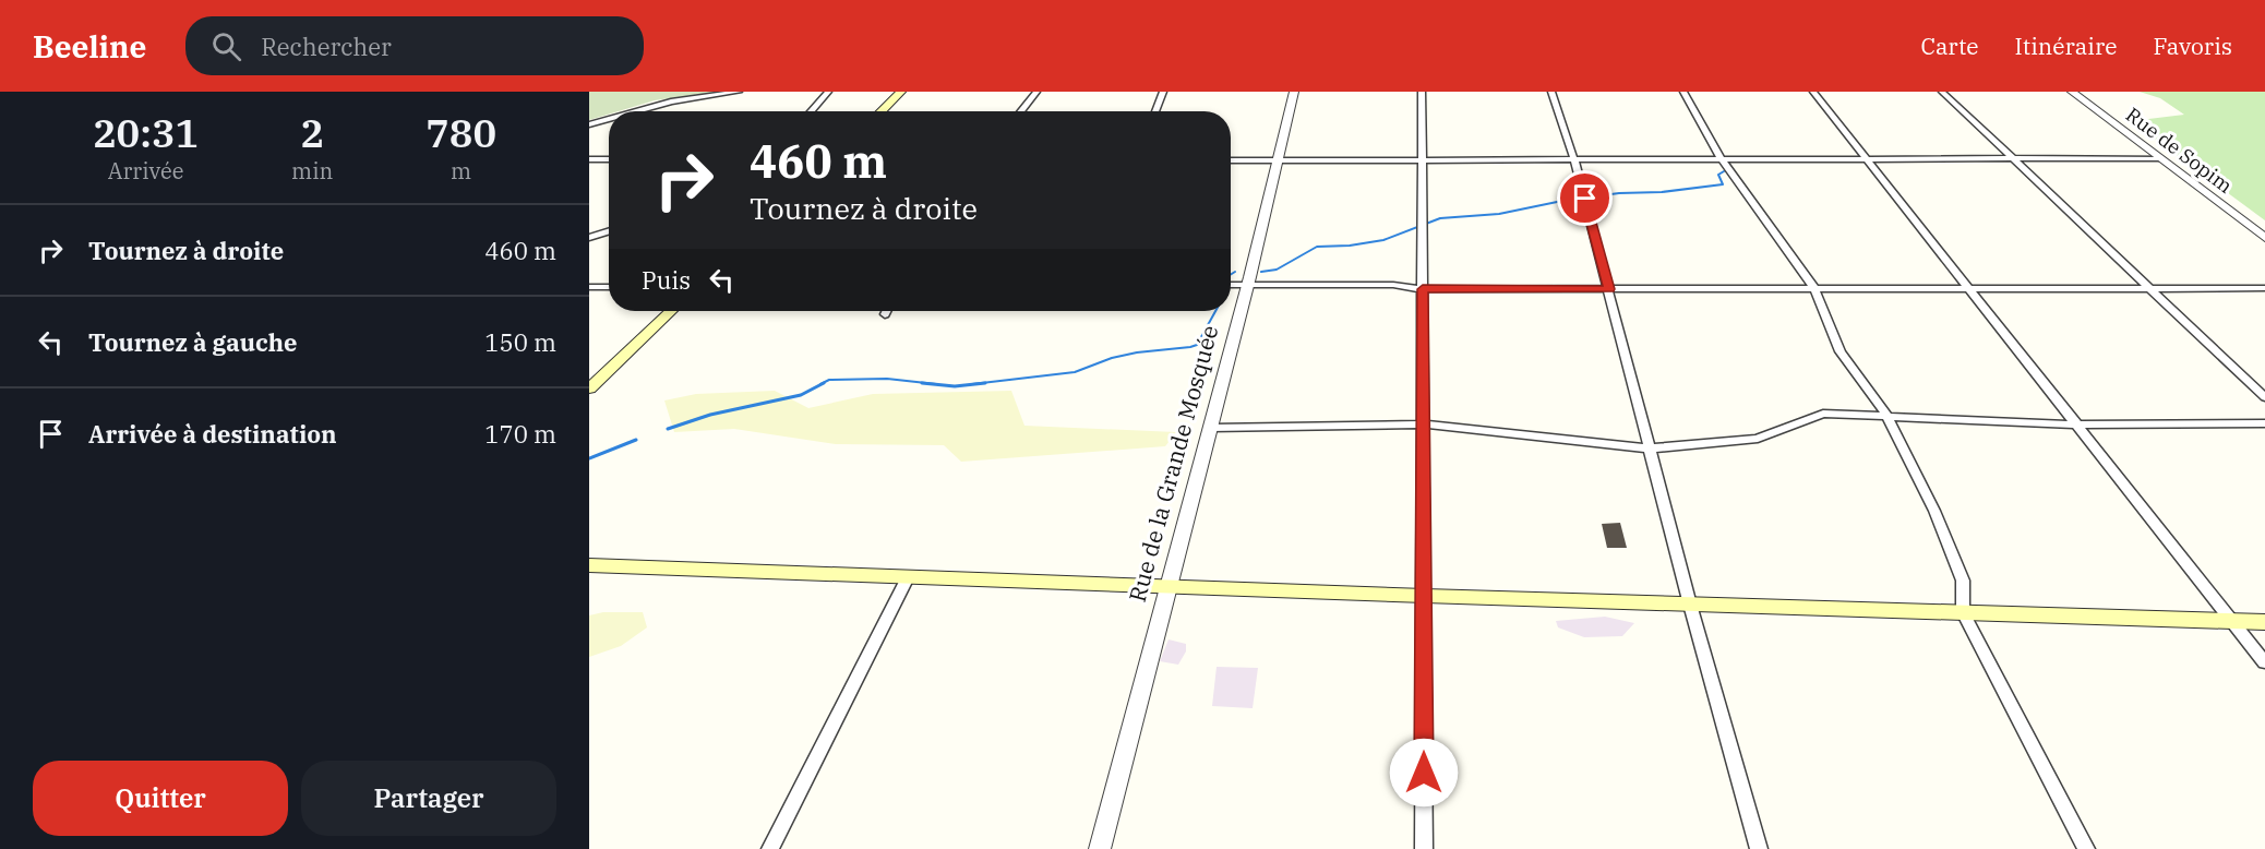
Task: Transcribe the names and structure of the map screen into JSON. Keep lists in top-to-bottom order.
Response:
{
  "streets": {
    "street": ["Rue de Sopim", "Rue de la Grande Mosquée"]
  },
  "page": {
    "header": "Beeline",
    "search": "Rechercher",
    "nav": ["Carte", "Itinéraire", "Favoris"],
    "eta": [
      "20:31",
      "Arrivée",
      "2",
      "min",
      "780",
      "m"
    ],
    "turn": ["460 m", "Tournez à droite"],
    "list": [
      {
        "name": "Tournez à droite",
        "value": "460 m"
      },
      {
        "name": "Tournez à gauche",
        "value": "150 m"
      },
      {
        "name": "Arrivée à destination",
        "value": "170 m"
      }
    ],
    "then": "Puis",
    "buttons": ["Quitter", "Partager"]
  }
}
